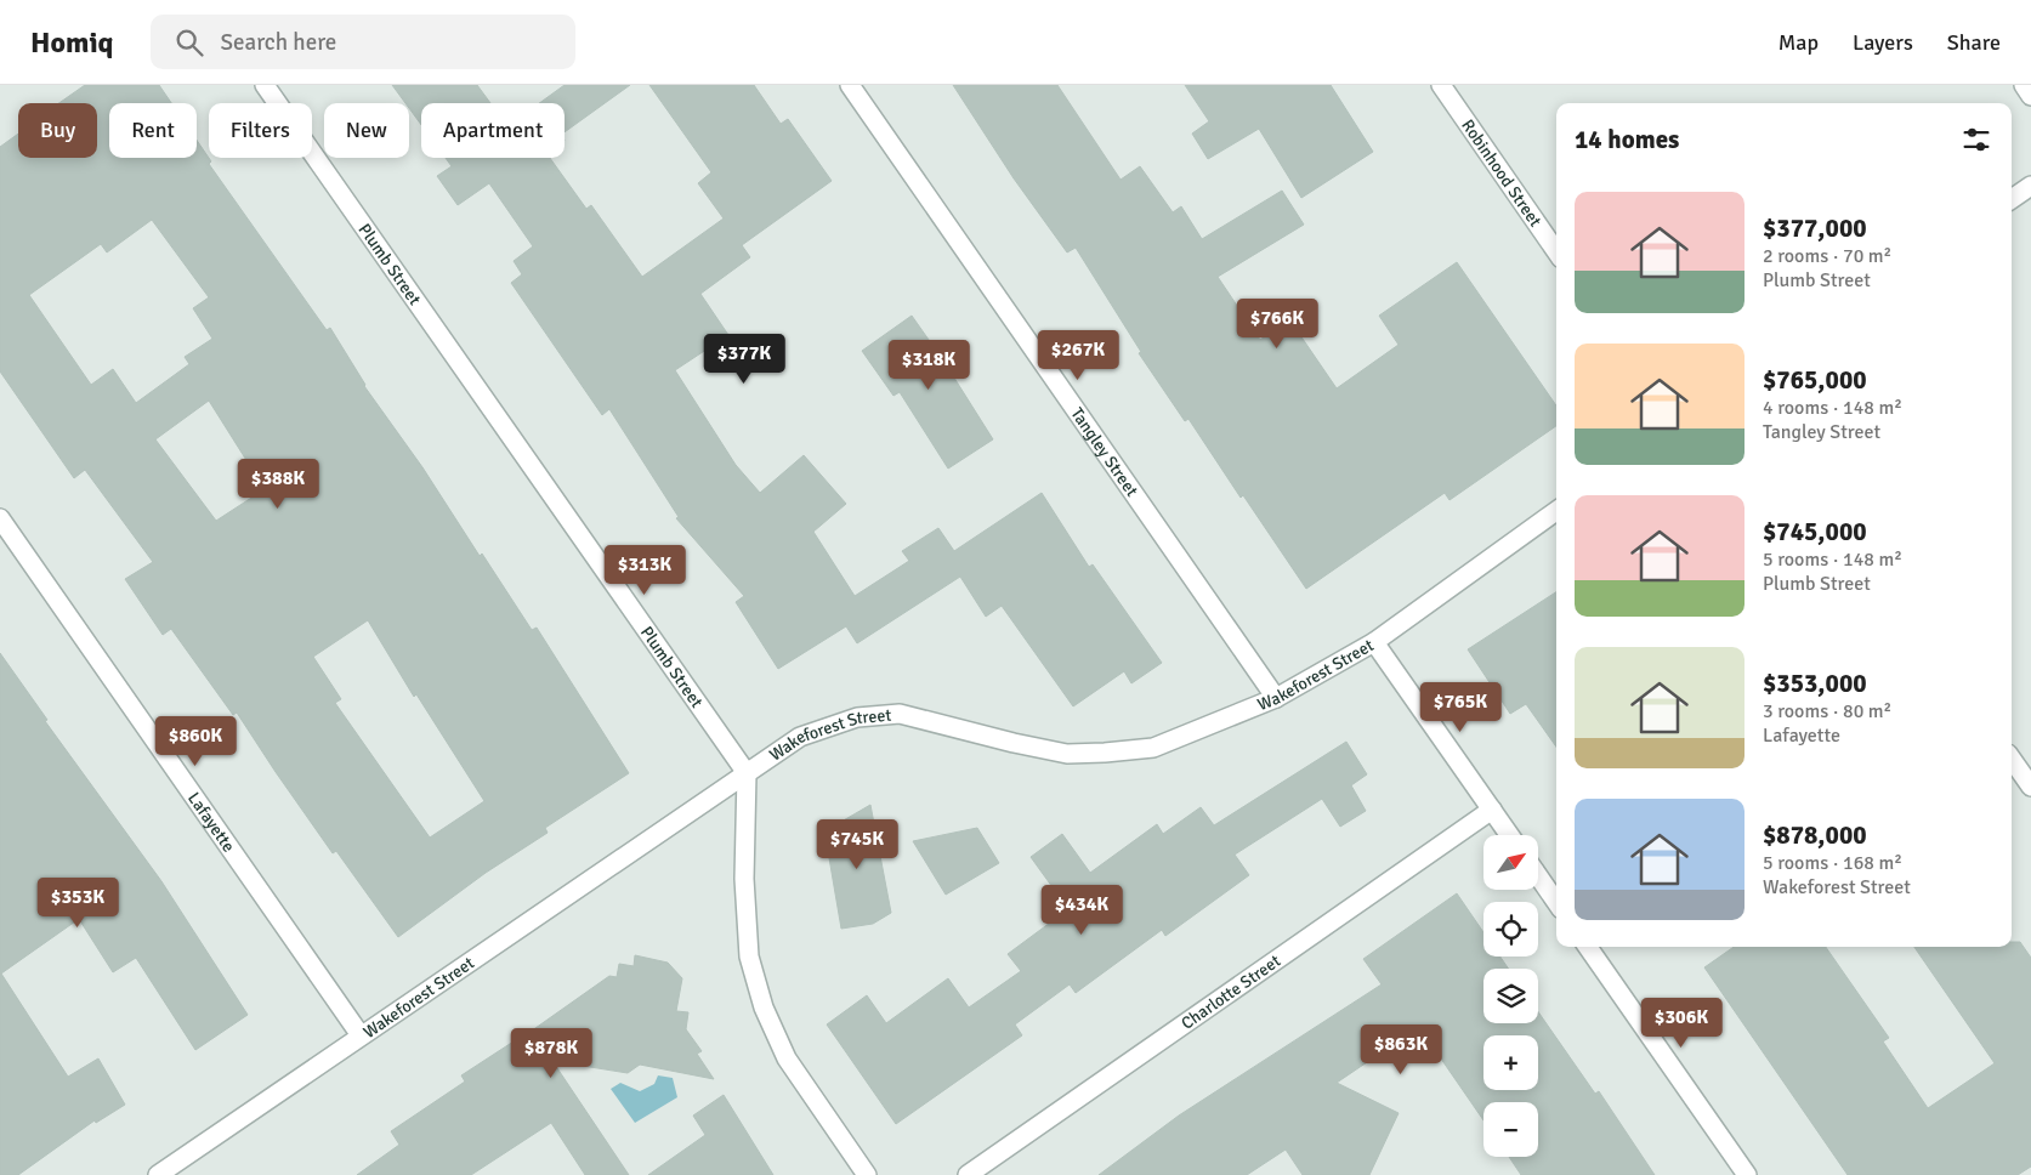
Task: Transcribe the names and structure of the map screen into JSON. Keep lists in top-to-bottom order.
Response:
{
  "streets": {
    "street": [
      "Robinhood Street",
      "Plumb Street",
      "Tangley Street",
      "Wakeforest Street",
      "Lafayette",
      "Charlotte Street"
    ]
  },
  "crossings": [
    ["Plumb Street", "Wakeforest Street"],
    ["Tangley Street", "Wakeforest Street"],
    ["Wakeforest Street", "Lafayette"]
  ],
  "north": "top right",
  "page": {
    "header": "Homiq",
    "search": "Search here",
    "nav": ["Map", "Layers", "Share"],
    "chip": [
      "Buy",
      "Rent",
      "Filters",
      "New",
      "Apartment"
    ],
    "heading": "14 homes",
    "list": [
      {
        "name": "$377,000",
        "note": "2 rooms · 70 m² · Plumb Street"
      },
      {
        "name": "$765,000",
        "note": "4 rooms · 148 m² · Tangley Street"
      },
      {
        "name": "$745,000",
        "note": "5 rooms · 148 m² · Plumb Street"
      },
      {
        "name": "$353,000",
        "note": "3 rooms · 80 m² · Lafayette"
      },
      {
        "name": "$878,000",
        "note": "5 rooms · 168 m² · Wakeforest Street"
      }
    ],
    "price": [
      "$766K",
      "$267K",
      "$377K",
      "$318K",
      "$388K",
      "$313K",
      "$765K",
      "$860K",
      "$745K",
      "$353K",
      "$434K",
      "$306K",
      "$863K",
      "$878K"
    ],
    "map_buttons": ["+", "−"]
  }
}
